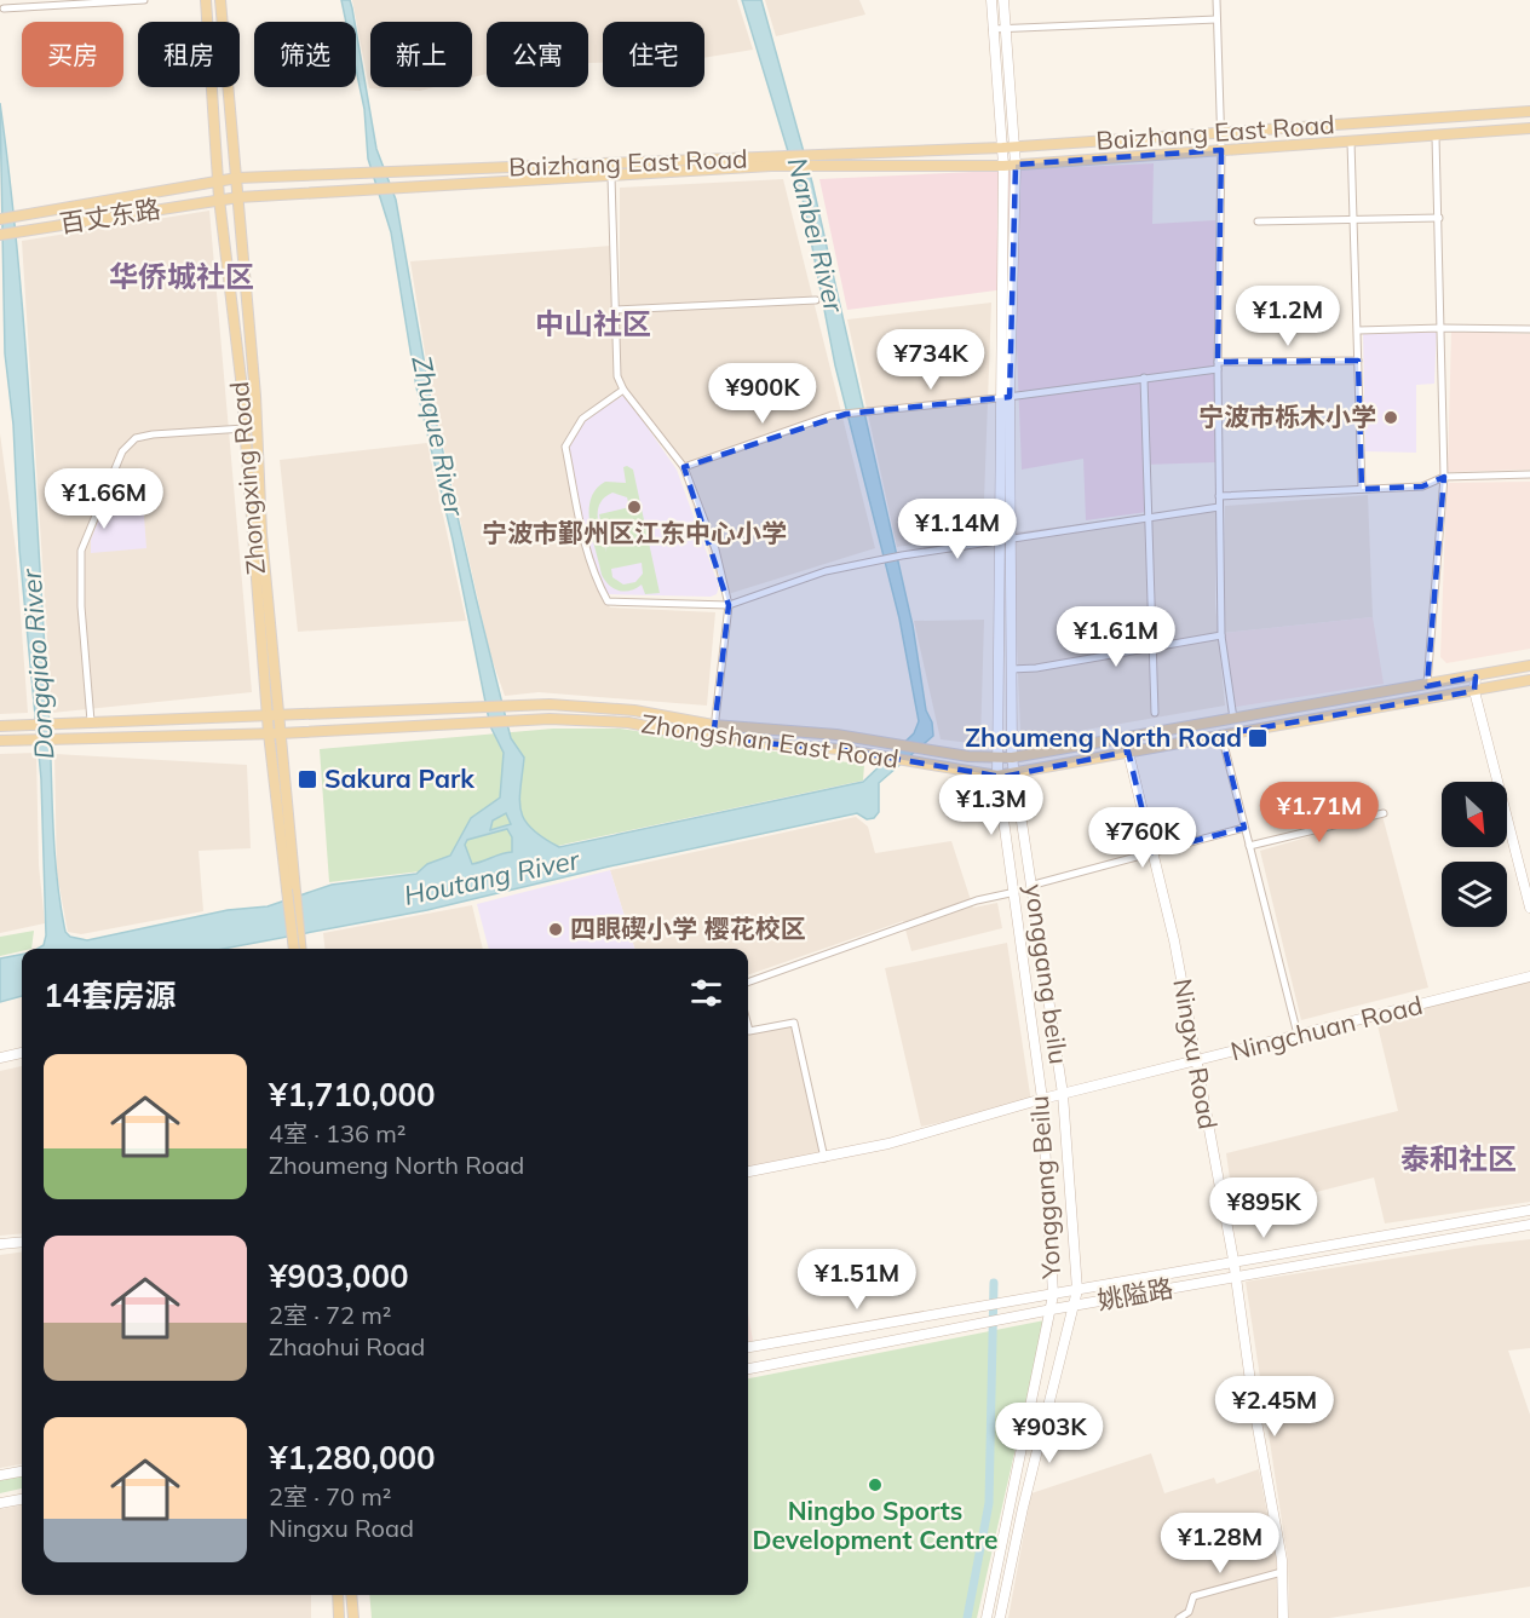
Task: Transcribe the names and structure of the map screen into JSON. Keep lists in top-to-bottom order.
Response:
{
  "streets": {
    "main road": [
      "Baizhang East Road",
      "百丈东路",
      "Zhongxing Road",
      "Zhongshan East Road",
      "yonggang beilu",
      "Ningchuan Road",
      "Ningxu Road",
      "Yonggang Beilu",
      "姚隘路"
    ]
  },
  "crossings": [
    ["Baizhang East Road", "百丈东路"],
    ["Baizhang East Road", "Zhongxing Road"],
    ["Baizhang East Road", "yonggang beilu"],
    ["百丈东路", "Zhongxing Road"],
    ["Zhongxing Road", "Zhongshan East Road"],
    ["Zhongshan East Road", "yonggang beilu"],
    ["Zhongshan East Road", "Ningxu Road"],
    ["Zhongshan East Road", "Yonggang Beilu"],
    ["yonggang beilu", "Ningchuan Road"],
    ["yonggang beilu", "姚隘路"],
    ["Ningchuan Road", "Ningxu Road"],
    ["Ningchuan Road", "Yonggang Beilu"],
    ["Ningxu Road", "姚隘路"],
    ["Yonggang Beilu", "姚隘路"]
  ],
  "districts": ["华侨城社区", "中山社区", "泰和社区"],
  "water": [
    "Nanbei River",
    "Zhuque River",
    "Dongqiao River",
    "Houtang River"
  ],
  "places": {
    "other": [
      "宁波市栎木小学",
      "宁波市鄞州区江东中心小学",
      "四眼碶小学 樱花校区",
      "Ningbo Sports Development Centre"
    ],
    "transit": ["Zhoumeng North Road", "Sakura Park"]
  },
  "north": "bottom right",
  "page": {
    "chip": [
      "买房",
      "租房",
      "筛选",
      "新上",
      "公寓",
      "住宅"
    ],
    "price": [
      "¥1.2M",
      "¥734K",
      "¥900K",
      "¥1.66M",
      "¥1.14M",
      "¥1.61M",
      "¥1.3M",
      "¥1.71M",
      "¥760K",
      "¥895K",
      "¥1.51M",
      "¥2.45M",
      "¥903K",
      "¥1.28M"
    ],
    "heading": "14套房源",
    "list": [
      {
        "name": "¥1,710,000",
        "note": "4室 · 136 m² · Zhoumeng North Road"
      },
      {
        "name": "¥903,000",
        "note": "2室 · 72 m² · Zhaohui Road"
      },
      {
        "name": "¥1,280,000",
        "note": "2室 · 70 m² · Ningxu Road"
      }
    ]
  }
}
